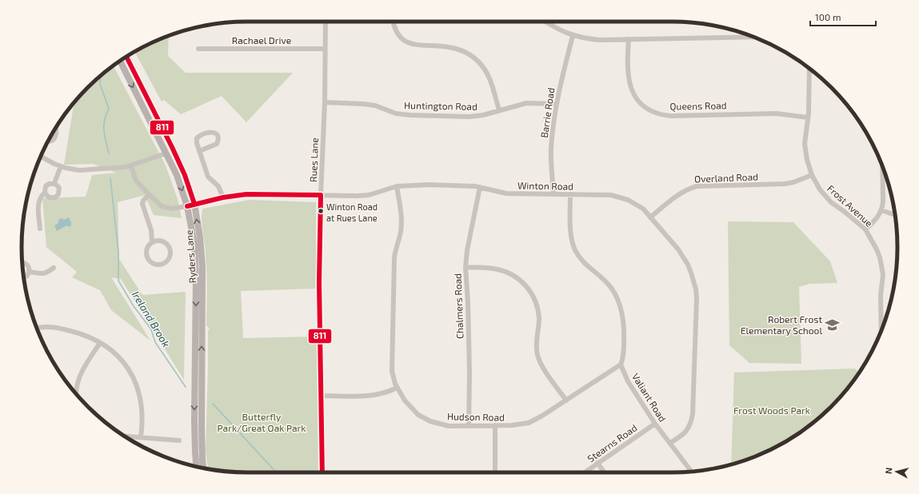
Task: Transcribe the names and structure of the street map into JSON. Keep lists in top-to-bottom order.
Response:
{
  "streets": {
    "main road": ["Ryders Lane"],
    "street": [
      "Rachael Drive",
      "Huntington Road",
      "Queens Road",
      "Barrie Road",
      "Rues Lane",
      "Overland Road",
      "Winton Road",
      "Frost Avenue",
      "Chalmers Road",
      "Valiant Road",
      "Hudson Road",
      "Stearns Road"
    ]
  },
  "crossings": [
    ["Rachael Drive", "Rues Lane"],
    ["Huntington Road", "Barrie Road"],
    ["Huntington Road", "Rues Lane"],
    ["Queens Road", "Frost Avenue"],
    ["Barrie Road", "Winton Road"],
    ["Rues Lane", "Winton Road"],
    ["Overland Road", "Winton Road"],
    ["Overland Road", "Frost Avenue"],
    ["Winton Road", "Ryders Lane"],
    ["Winton Road", "Chalmers Road"],
    ["Winton Road", "Valiant Road"],
    ["Winton Road", "Hudson Road"],
    ["Chalmers Road", "Hudson Road"],
    ["Valiant Road", "Hudson Road"],
    ["Valiant Road", "Stearns Road"]
  ],
  "water": ["Ireland Brook"],
  "parks": ["Frost Woods Park", "Butterfly Park/Great Oak Park"],
  "places": {
    "other": ["Winton Road at Rues Lane"],
    "school or university": ["Robert Frost Elementary School"]
  },
  "lines": ["transit line 811"],
  "scale_bar": "100 m",
  "north": "left"
}
